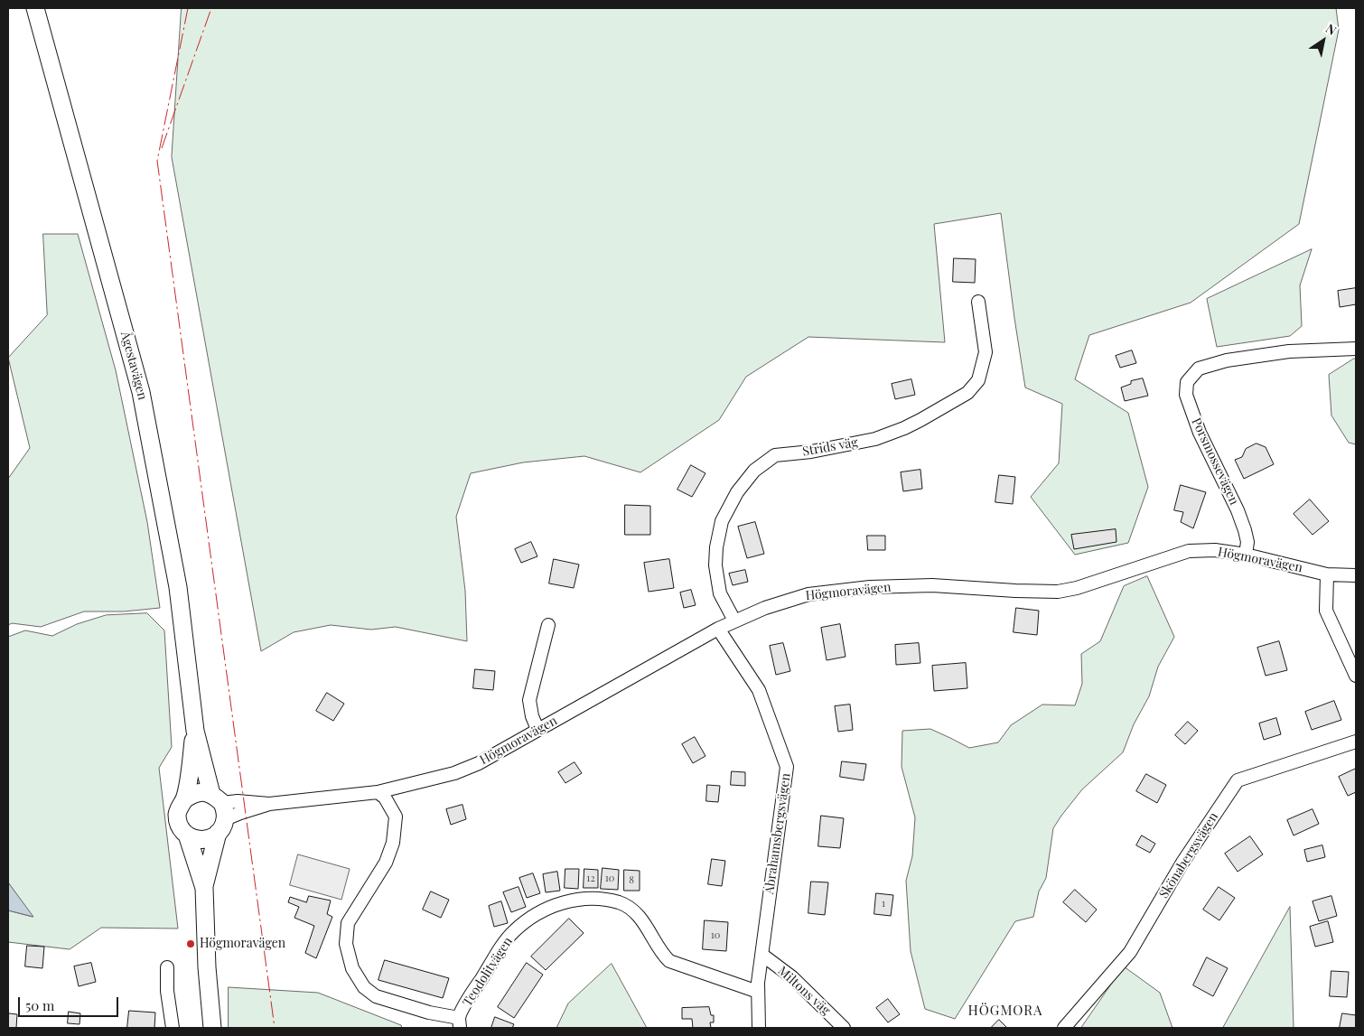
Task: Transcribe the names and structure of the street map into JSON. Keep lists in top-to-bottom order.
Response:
{
  "streets": {
    "main road": ["Ågestavägen"],
    "street": [
      "Strids väg",
      "Porsmossevägen",
      "Högmoravägen",
      "Abrahamsbergsvägen",
      "Skönabergsvägen",
      "Teodolitvägen",
      "Miltons väg"
    ]
  },
  "crossings": [
    ["Ågestavägen", "Högmoravägen"],
    ["Strids väg", "Högmoravägen"],
    ["Porsmossevägen", "Högmoravägen"],
    ["Högmoravägen", "Abrahamsbergsvägen"],
    ["Abrahamsbergsvägen", "Teodolitvägen"],
    ["Abrahamsbergsvägen", "Miltons väg"]
  ],
  "districts": ["HÖGMORA"],
  "places": ["Högmoravägen"],
  "house_numbers": [
    "12",
    "10",
    "8",
    "1",
    "10"
  ],
  "scale_bar": "50 m",
  "north": "top right"
}
